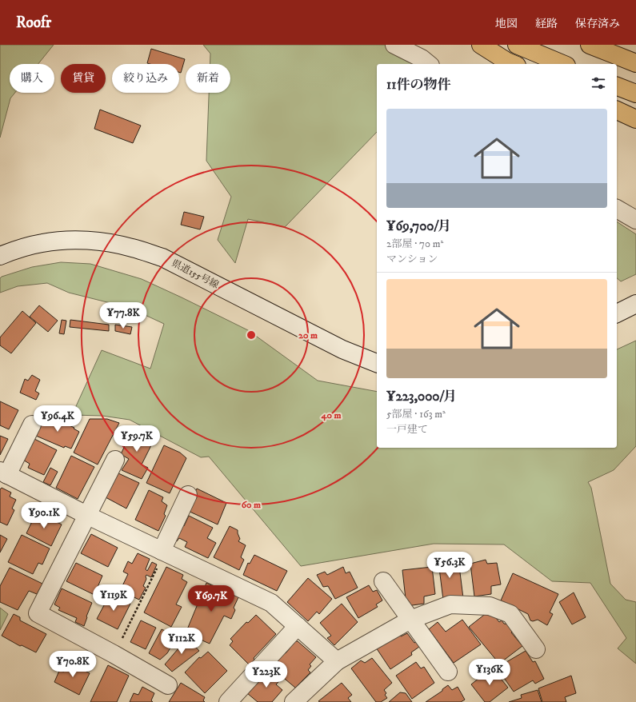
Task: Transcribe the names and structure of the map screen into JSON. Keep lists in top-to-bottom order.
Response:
{
  "streets": {
    "street": ["県道155号線"]
  },
  "page": {
    "header": "Roofr",
    "nav": ["地図", "経路", "保存済み"],
    "chip": [
      "購入",
      "賃貸",
      "絞り込み",
      "新着"
    ],
    "heading": "11件の物件",
    "list": [
      {
        "name": "¥69,700/月",
        "note": "2部屋 · 70 m² · マンション"
      },
      {
        "name": "¥223,000/月",
        "note": "5部屋 · 163 m² · 一戸建て"
      }
    ],
    "price": [
      "¥77.8K",
      "¥96.4K",
      "¥59.7K",
      "¥90.1K",
      "¥56.3K",
      "¥119K",
      "¥69.7K",
      "¥112K",
      "¥70.8K",
      "¥136K",
      "¥223K"
    ]
  },
  "rings": ["20 m", "40 m", "60 m"]
}
